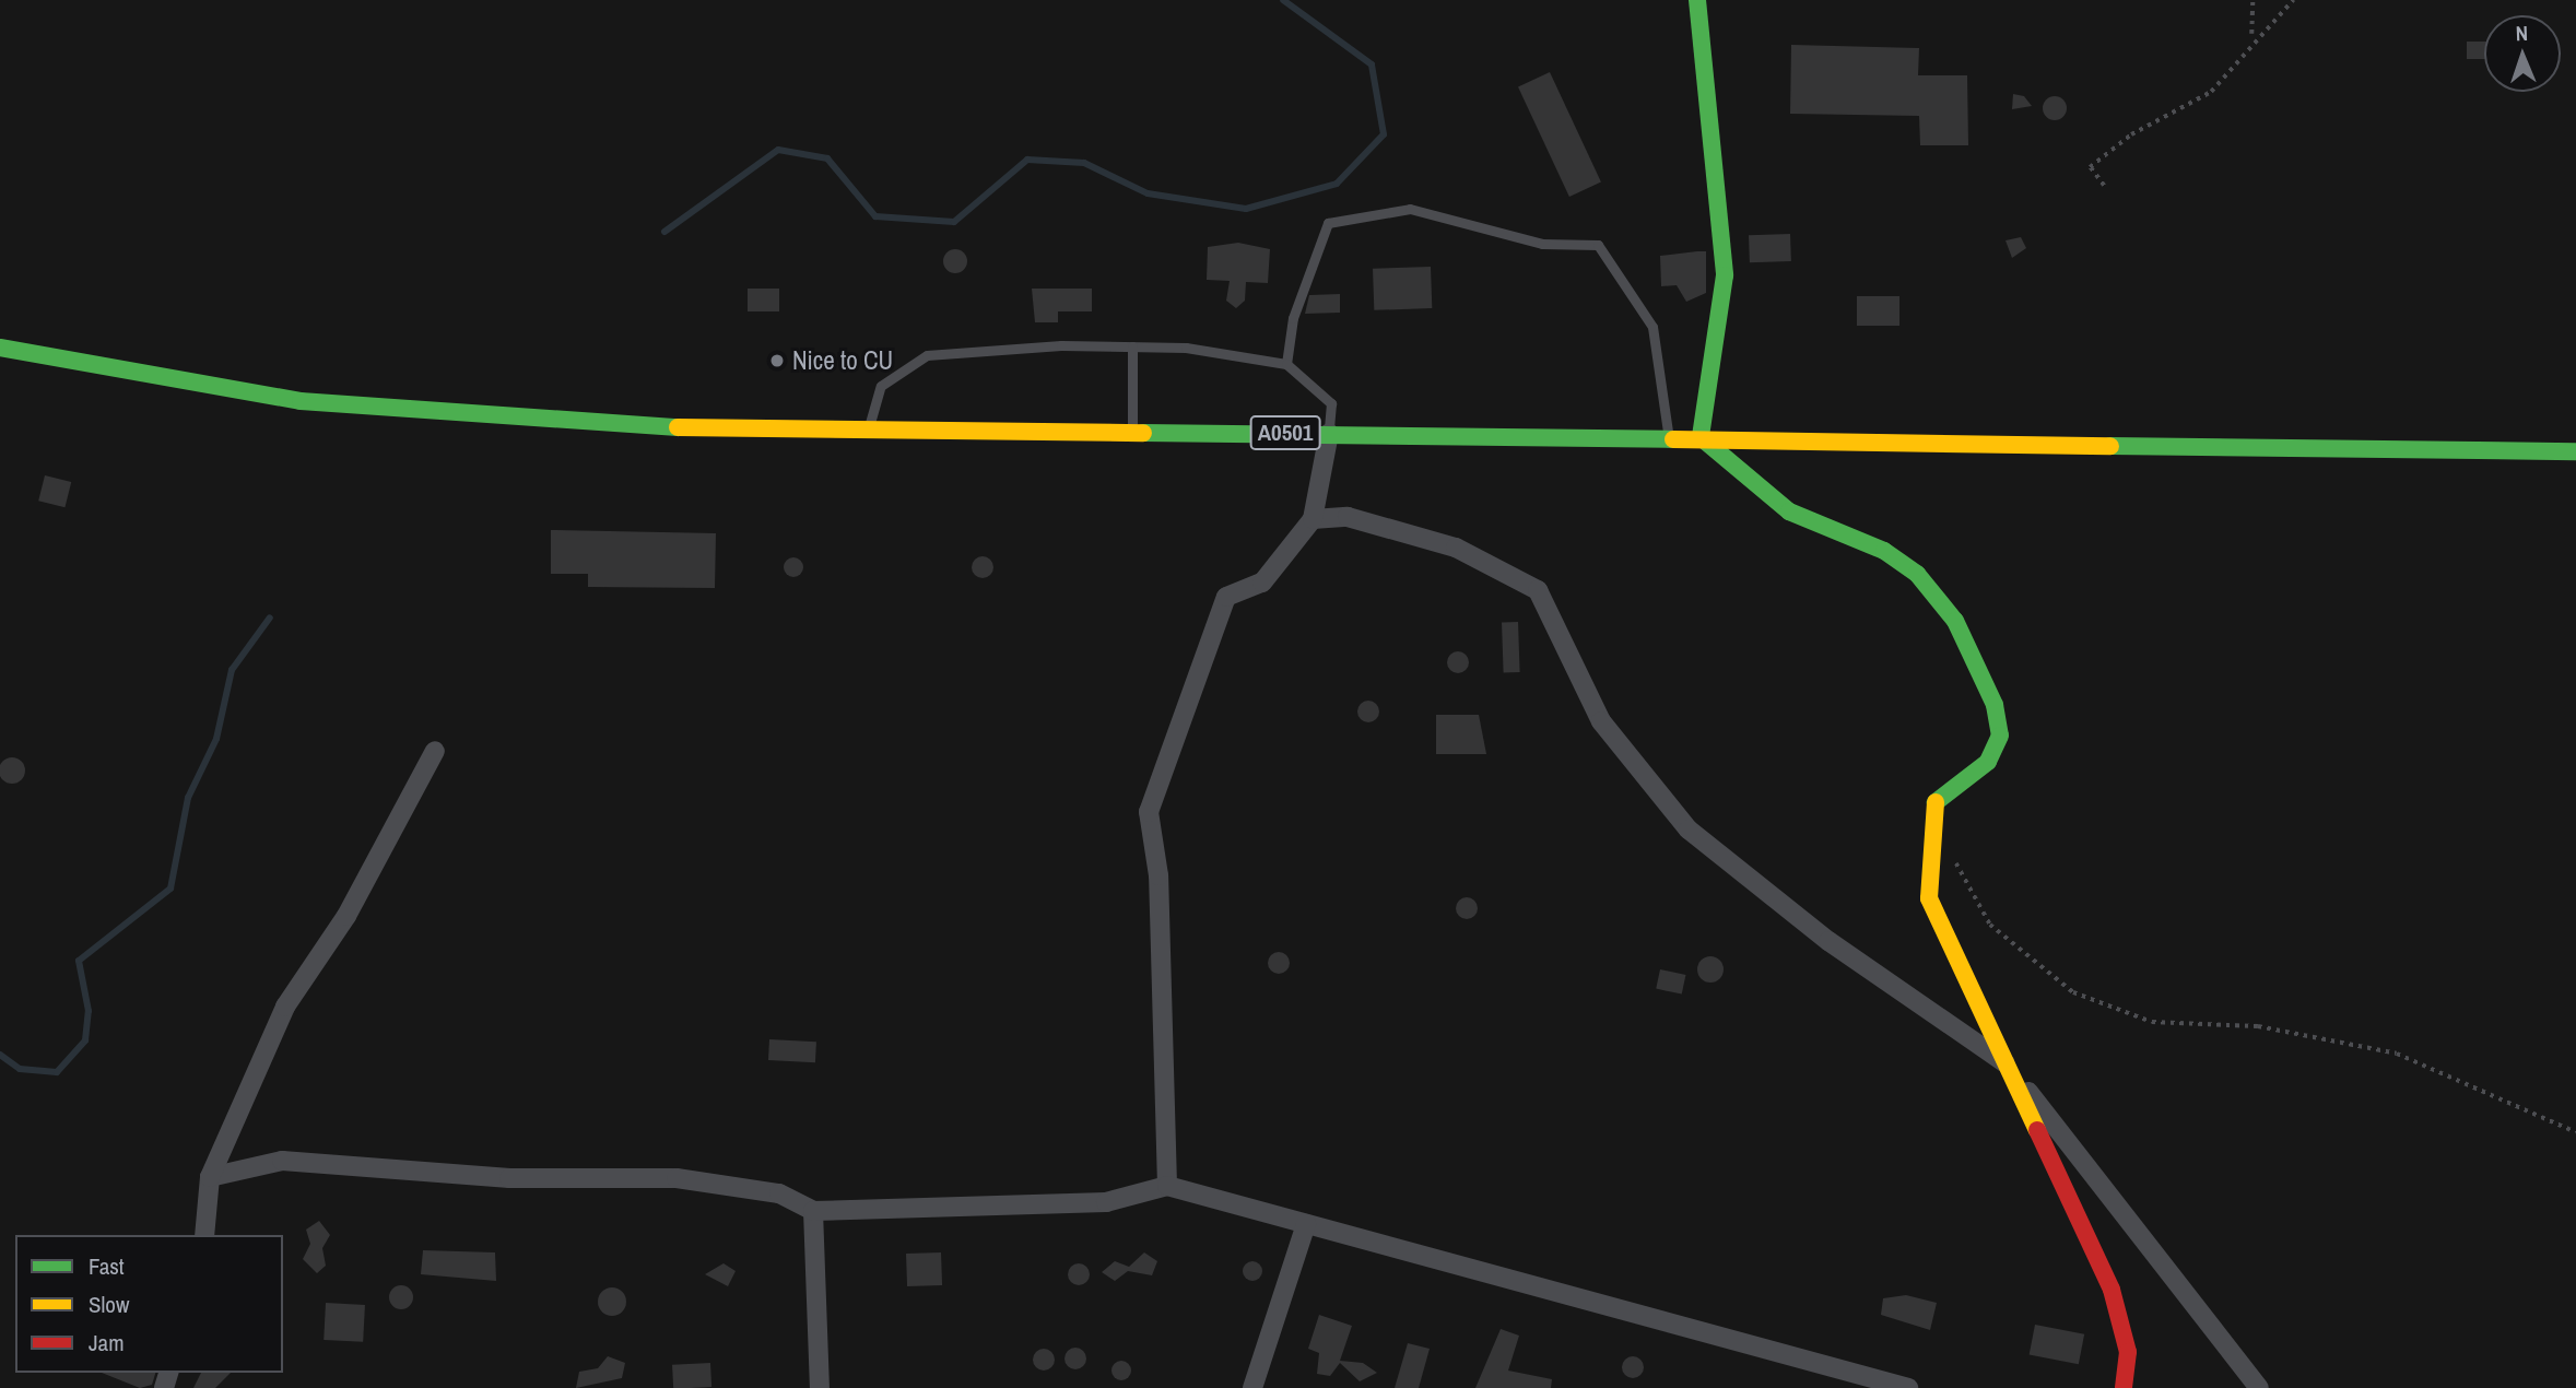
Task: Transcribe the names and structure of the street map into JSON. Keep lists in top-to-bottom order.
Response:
{
  "streets": {
    "main road": ["A0501"]
  },
  "places": ["Nice to CU"],
  "legend": ["Fast", "Slow", "Jam"],
  "north": "top"
}
